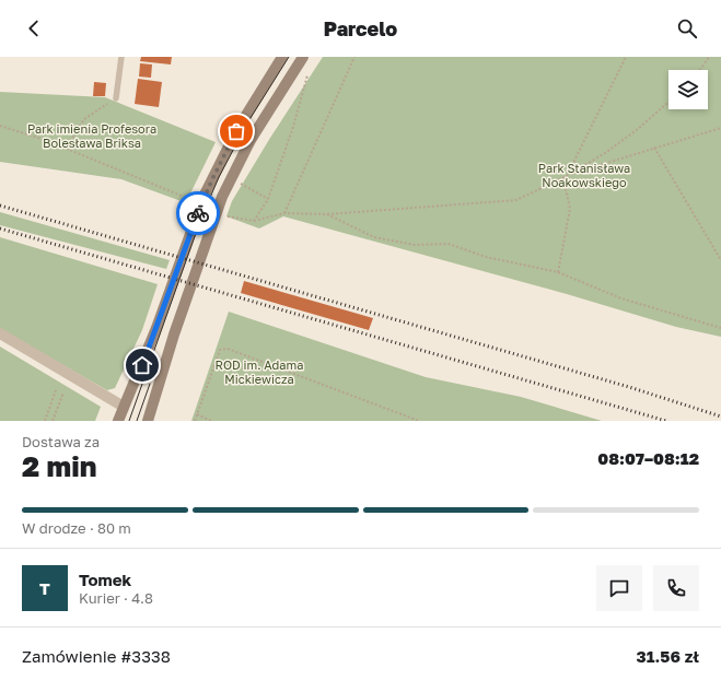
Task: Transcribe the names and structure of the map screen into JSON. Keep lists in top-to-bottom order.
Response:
{
  "parks": ["Park imienia Profesora Bolesława Briksa", "Park Stanisława Noakowskiego", "ROD im. Adama Mickiewicza"],
  "page": {
    "header": "Parcelo",
    "heading": ["2 min", "Dostawa za", "08:07–08:12"],
    "panel": [
      "Tomek",
      "Kurier · 4.8",
      "Zamówienie #3338",
      "31.56 zł"
    ],
    "bar": "W drodze · 80 m",
    "round": "T"
  }
}
